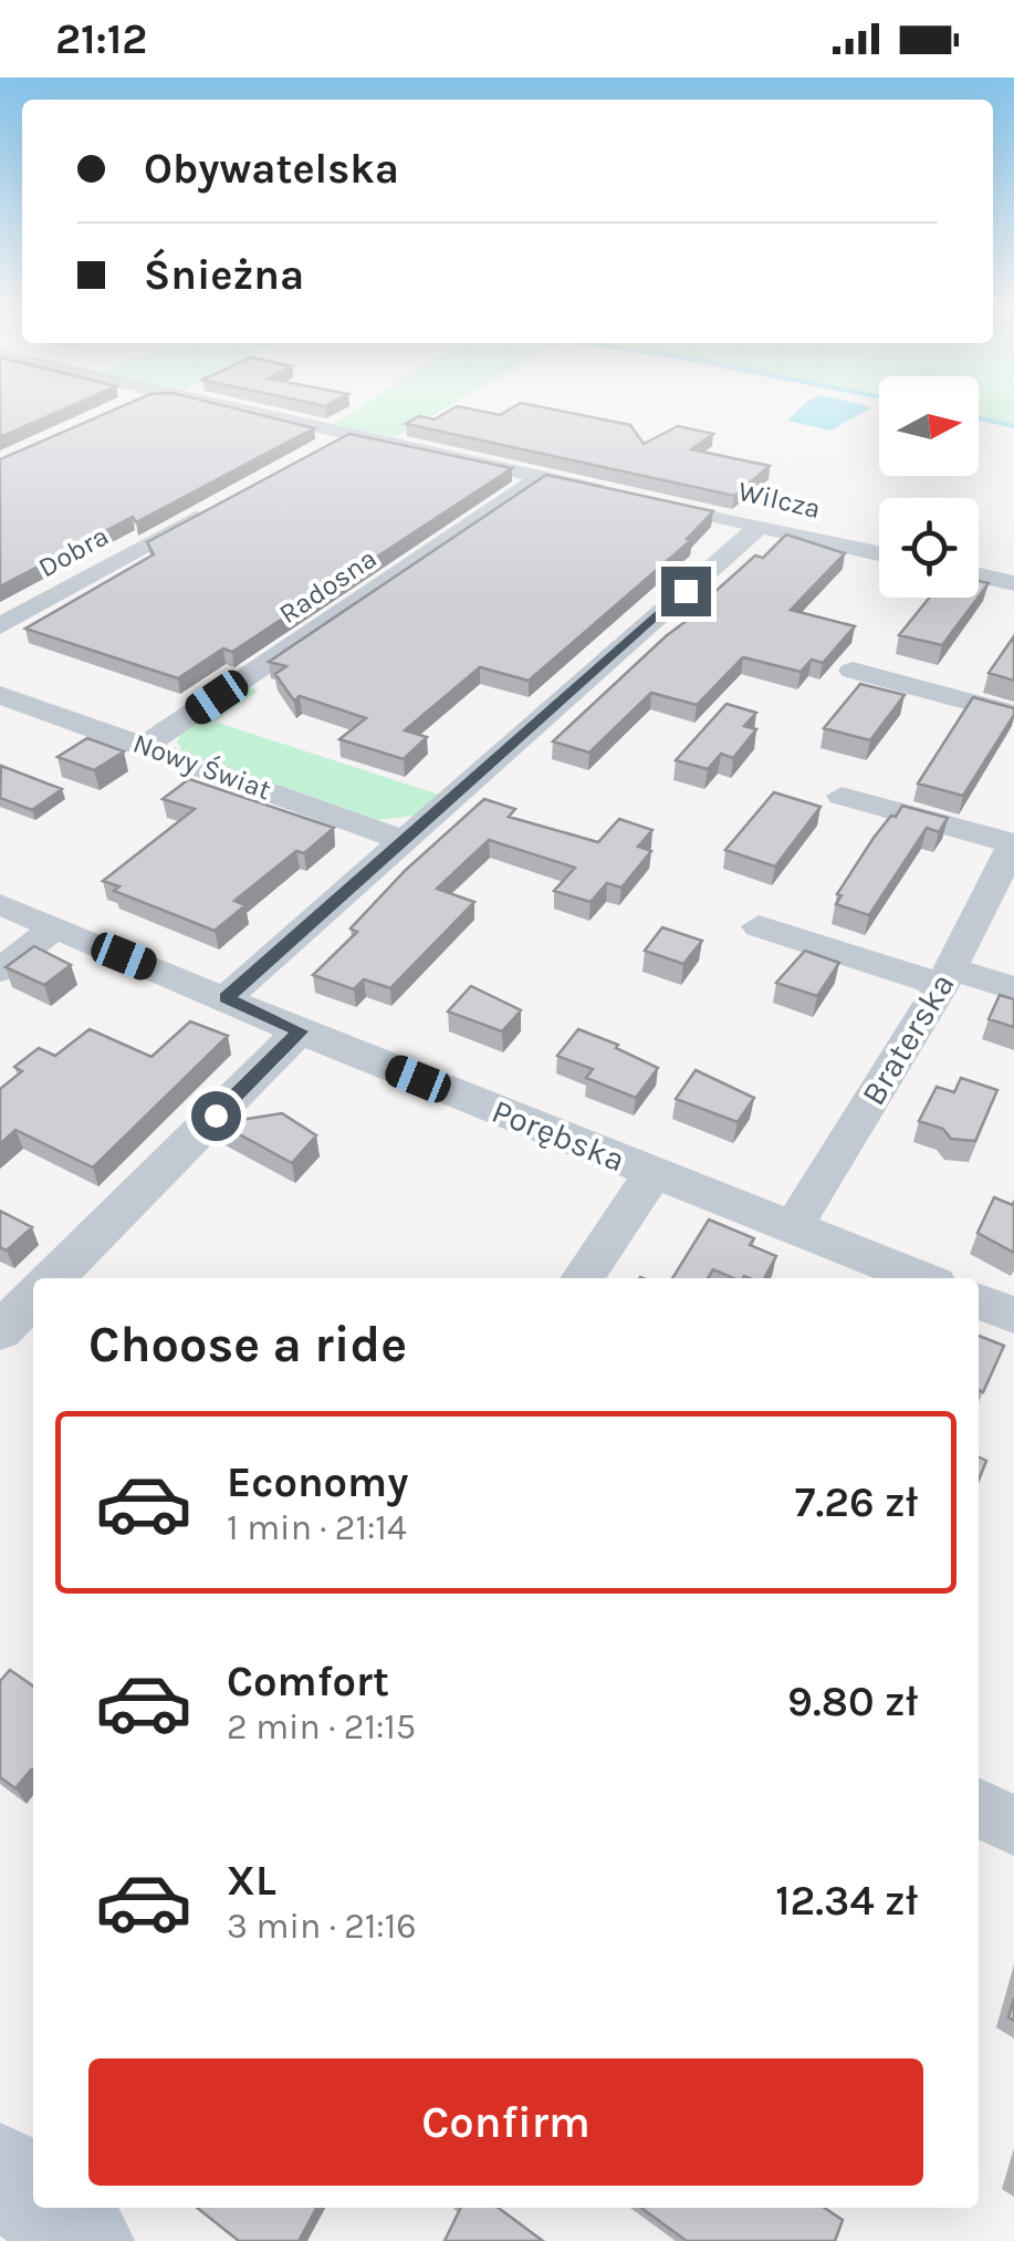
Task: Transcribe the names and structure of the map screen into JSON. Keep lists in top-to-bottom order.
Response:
{
  "streets": {
    "street": [
      "Wilcza",
      "Dobra",
      "Radosna",
      "Nowy Świat",
      "Braterska",
      "Porębska"
    ]
  },
  "crossings": [
    ["Wilcza", "Radosna"],
    ["Radosna", "Nowy Świat"],
    ["Braterska", "Porębska"]
  ],
  "north": "right",
  "page": {
    "status": "21:12",
    "banner": ["Obywatelska", "Śnieżna"],
    "heading": "Choose a ride",
    "list": [
      {
        "name": "Economy",
        "note": "1 min · 21:14",
        "value": "7.26 zł"
      },
      {
        "name": "Comfort",
        "note": "2 min · 21:15",
        "value": "9.80 zł"
      },
      {
        "name": "XL",
        "note": "3 min · 21:16",
        "value": "12.34 zł"
      }
    ],
    "buttons": "Confirm"
  }
}
